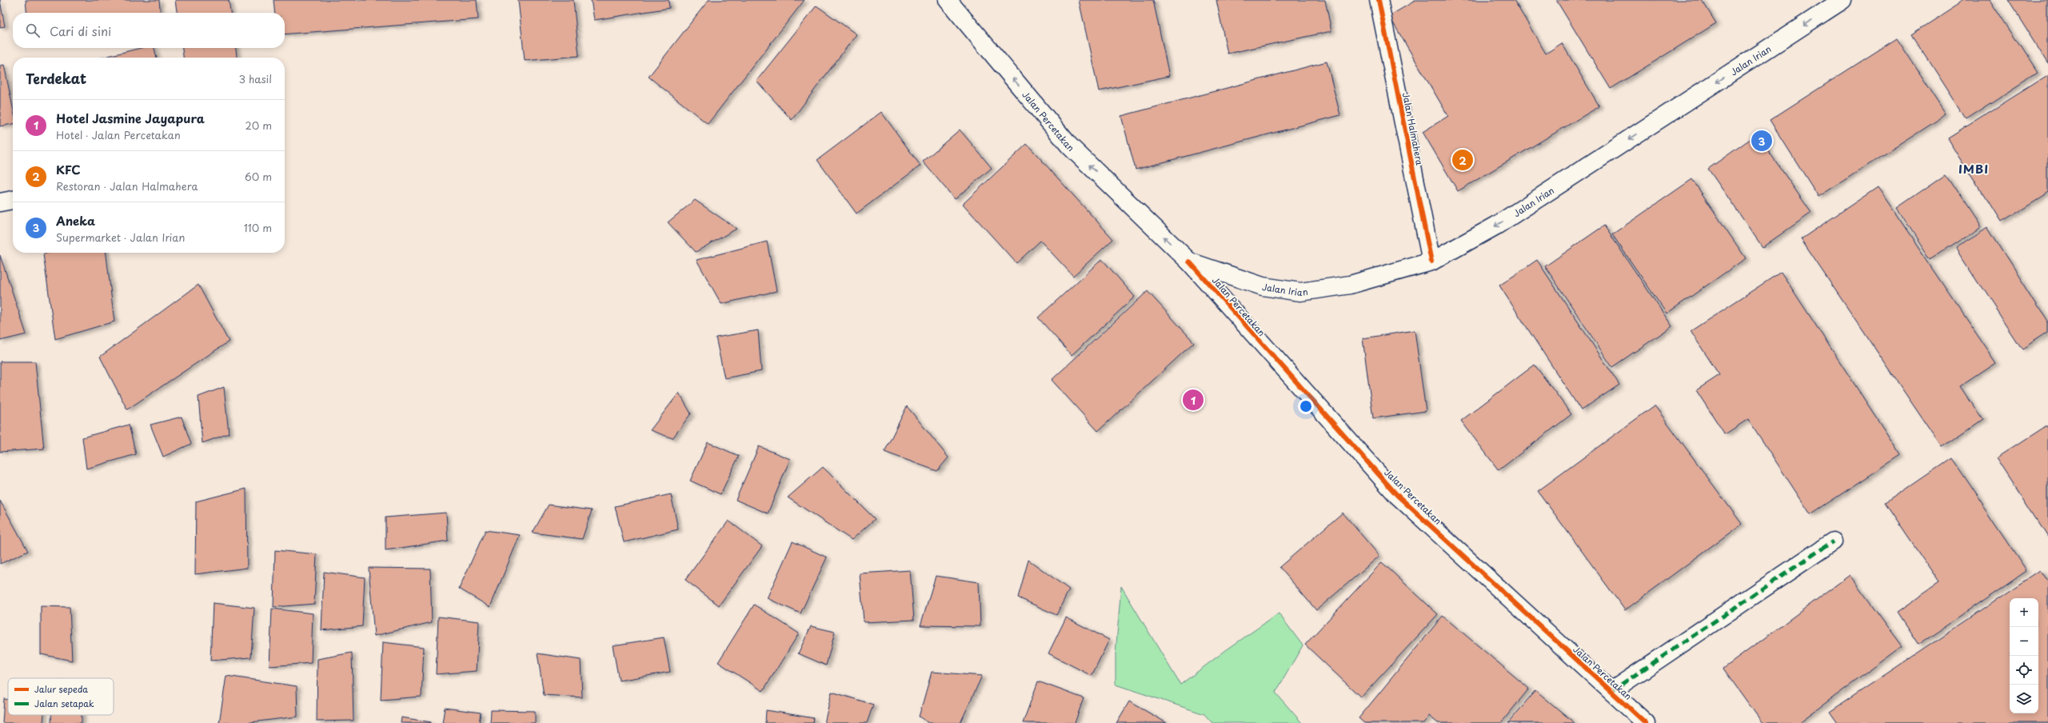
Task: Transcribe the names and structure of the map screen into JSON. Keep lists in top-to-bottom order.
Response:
{
  "streets": {
    "street": ["Jalan Irian", "Jalan Percetakan", "Jalan Halmahera"]
  },
  "crossings": [
    ["Jalan Irian", "Jalan Percetakan"],
    ["Jalan Irian", "Jalan Halmahera"]
  ],
  "one_way": ["Jalan Irian", "Jalan Percetakan"],
  "districts": ["IMBI"],
  "legend": ["Jalur sepeda", "Jalan setapak"],
  "page": {
    "search": "Cari di sini",
    "heading": ["Terdekat", "3 hasil"],
    "list": [
      {
        "mark": "1",
        "name": "Hotel Jasmine Jayapura",
        "note": "Hotel · Jalan Percetakan",
        "value": "20 m"
      },
      {
        "mark": "2",
        "name": "KFC",
        "note": "Restoran · Jalan Halmahera",
        "value": "60 m"
      },
      {
        "mark": "3",
        "name": "Aneka",
        "note": "Supermarket · Jalan Irian",
        "value": "110 m"
      }
    ],
    "pins": ["3", "2", "1"],
    "map_buttons": ["+", "−"]
  }
}
